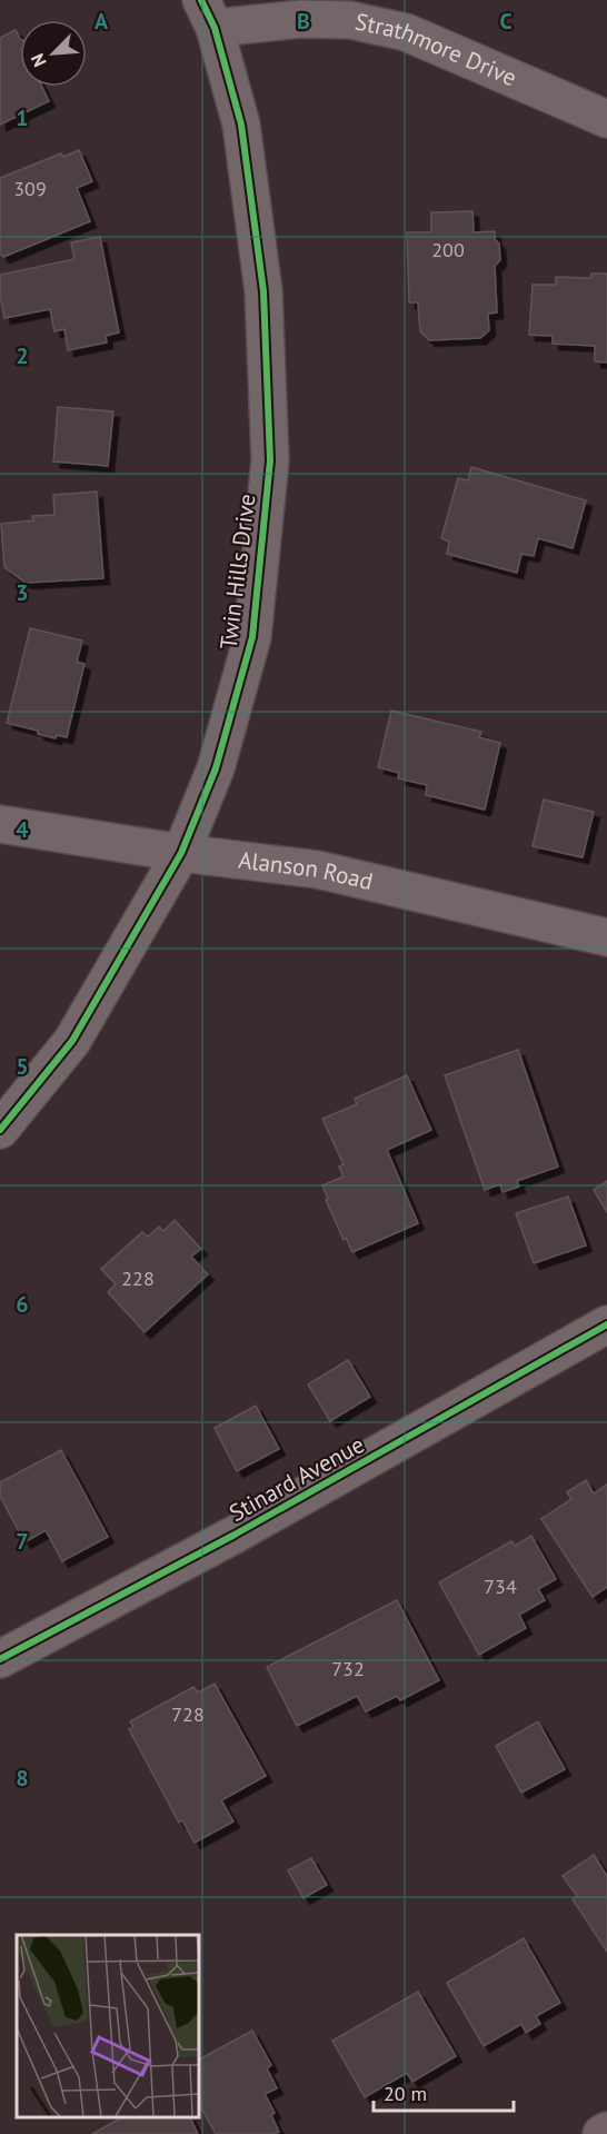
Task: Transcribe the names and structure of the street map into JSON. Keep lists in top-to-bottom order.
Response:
{
  "streets": {
    "street": [
      "Strathmore Drive",
      "Twin Hills Drive",
      "Alanson Road",
      "Stinard Avenue"
    ]
  },
  "crossings": [
    ["Strathmore Drive", "Twin Hills Drive"],
    ["Twin Hills Drive", "Alanson Road"]
  ],
  "house_numbers": [
    "309",
    "200",
    "228",
    "734",
    "732",
    "728"
  ],
  "scale_bar": "20 m",
  "north": "bottom left",
  "grid": {
    "columns": ["A", "B", "C"],
    "rows": [
      "1",
      "2",
      "3",
      "4",
      "5",
      "6",
      "7",
      "8"
    ]
  }
}
